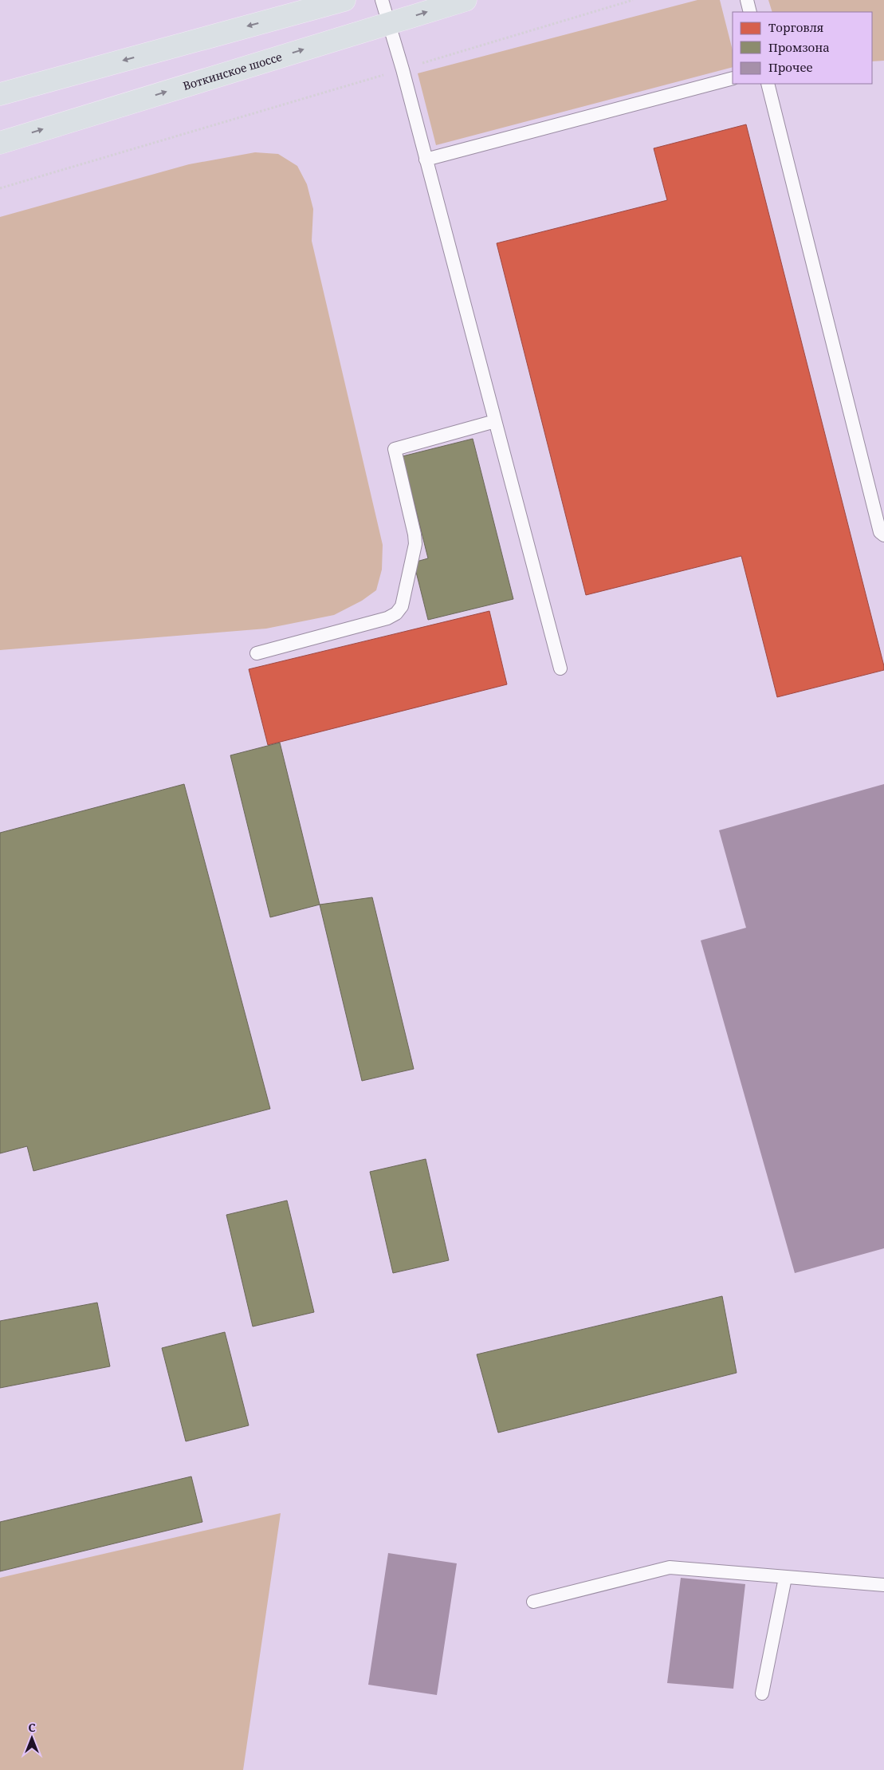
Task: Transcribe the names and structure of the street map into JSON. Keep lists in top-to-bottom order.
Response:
{
  "streets": {
    "main road": ["Воткинское шоссе"]
  },
  "legend": ["Торговля", "Промзона", "Прочее"],
  "north": "top"
}
